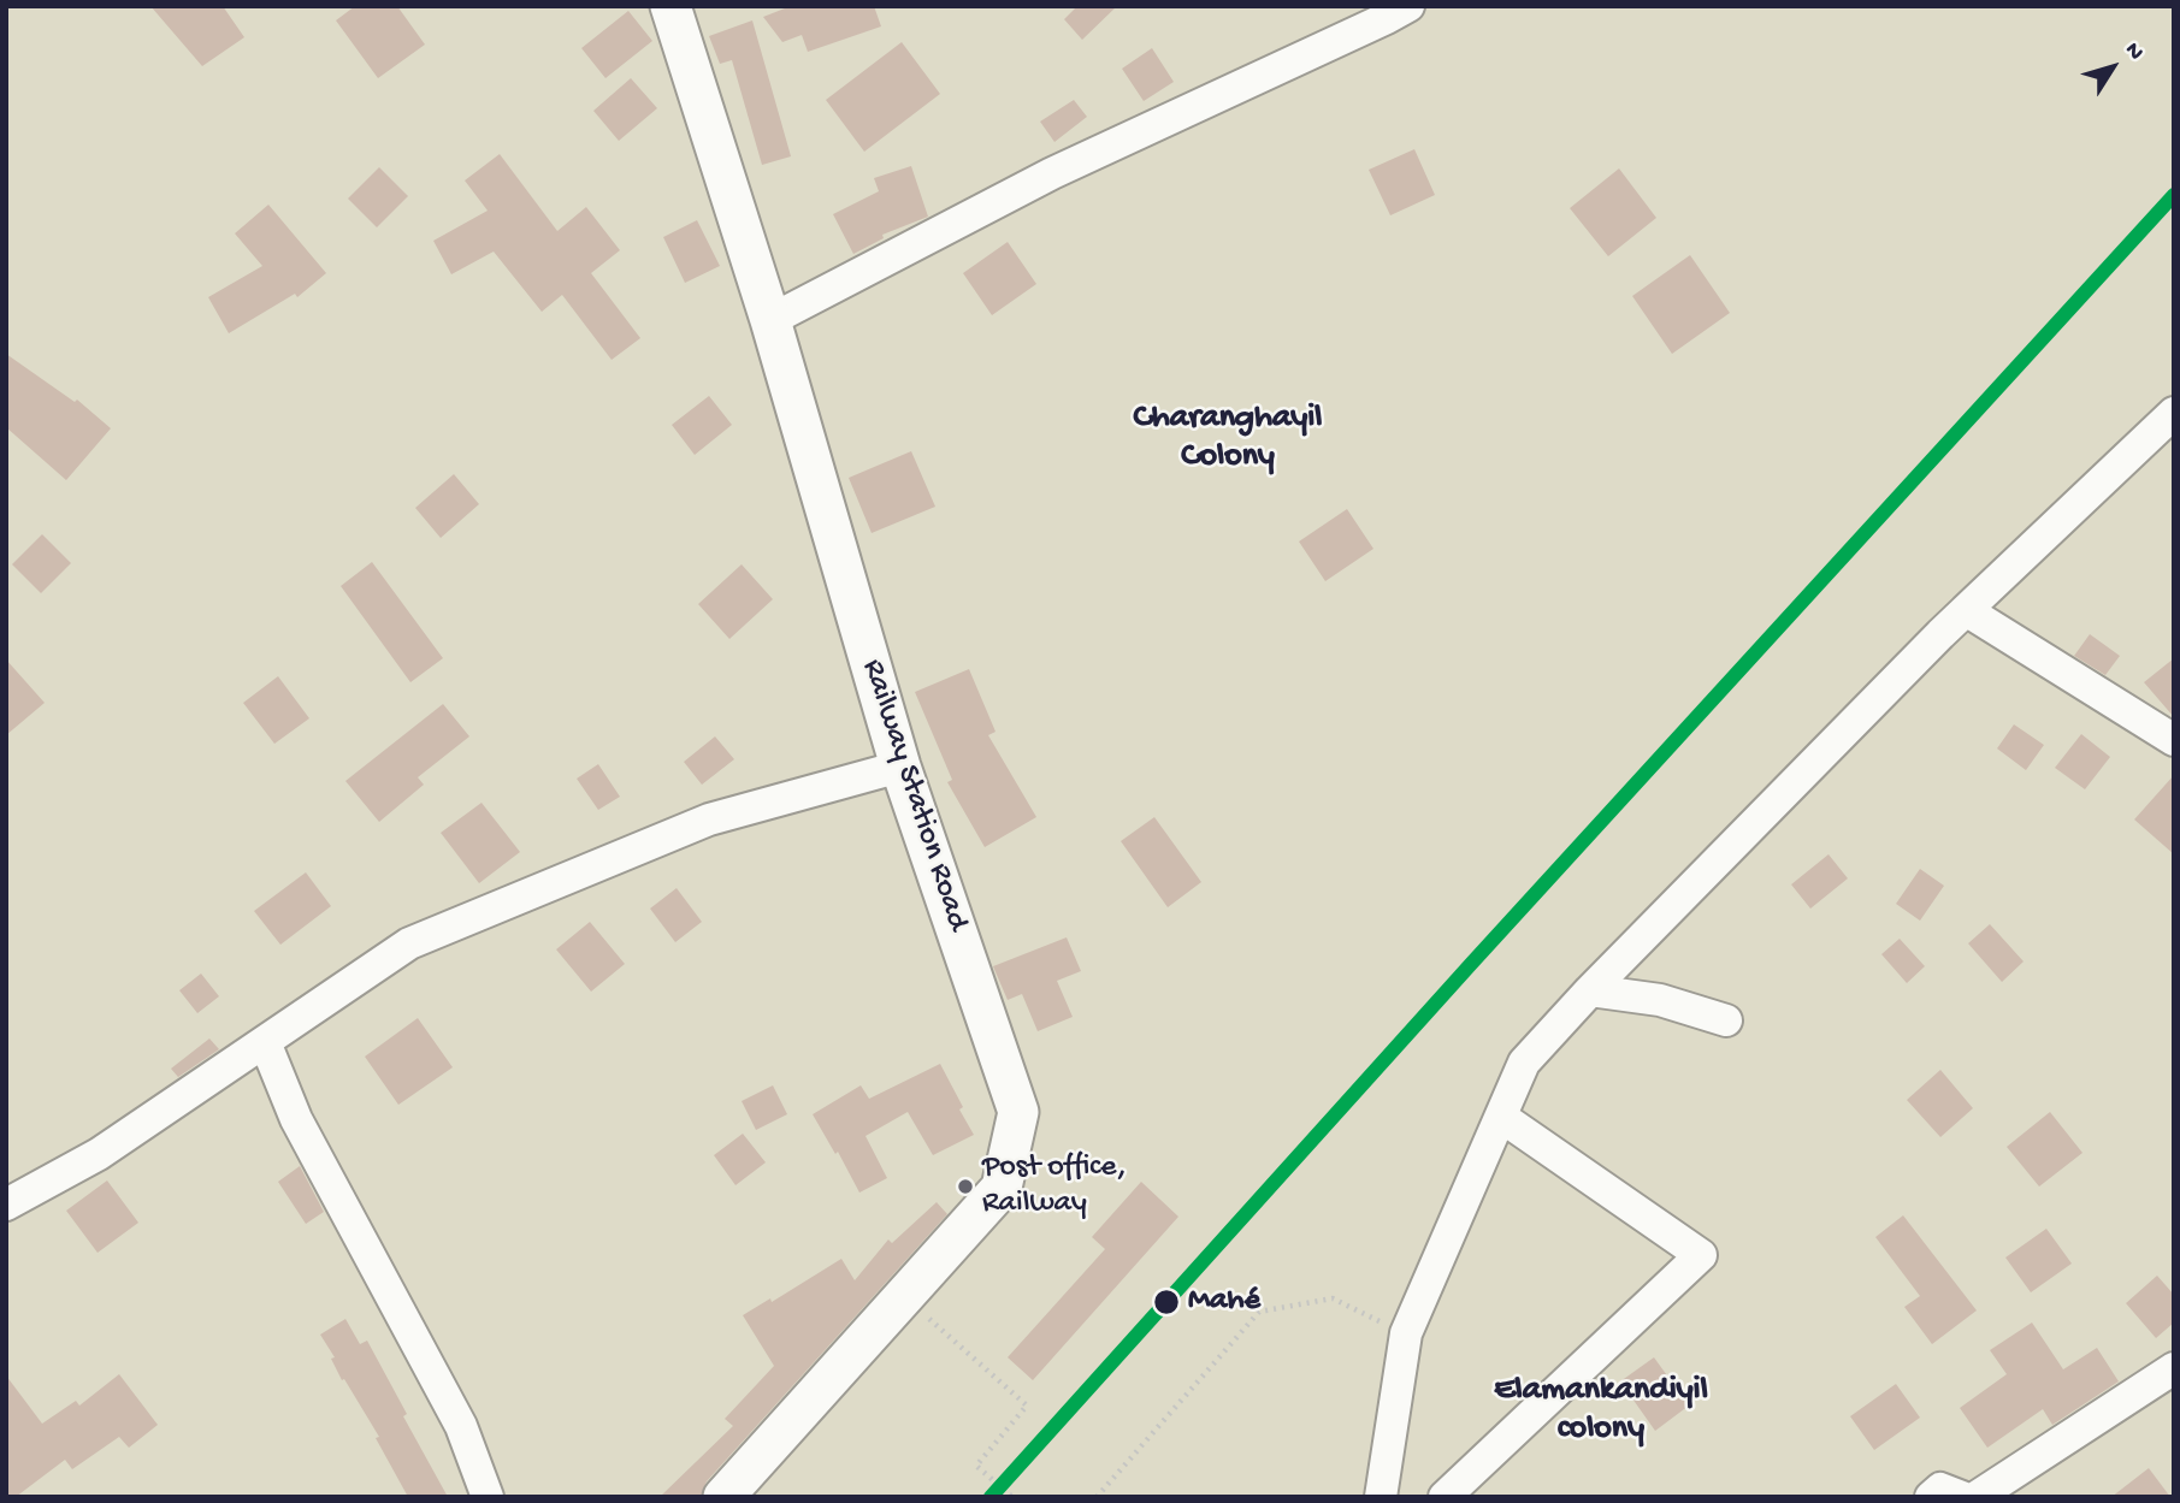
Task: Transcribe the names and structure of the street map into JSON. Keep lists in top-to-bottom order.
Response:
{
  "streets": {
    "street": ["Railway Station Road"]
  },
  "districts": ["Charanghayil Colony", "Elamankandiyil colony"],
  "places": ["Post office, Railway", "Mahé"],
  "north": "top right"
}
